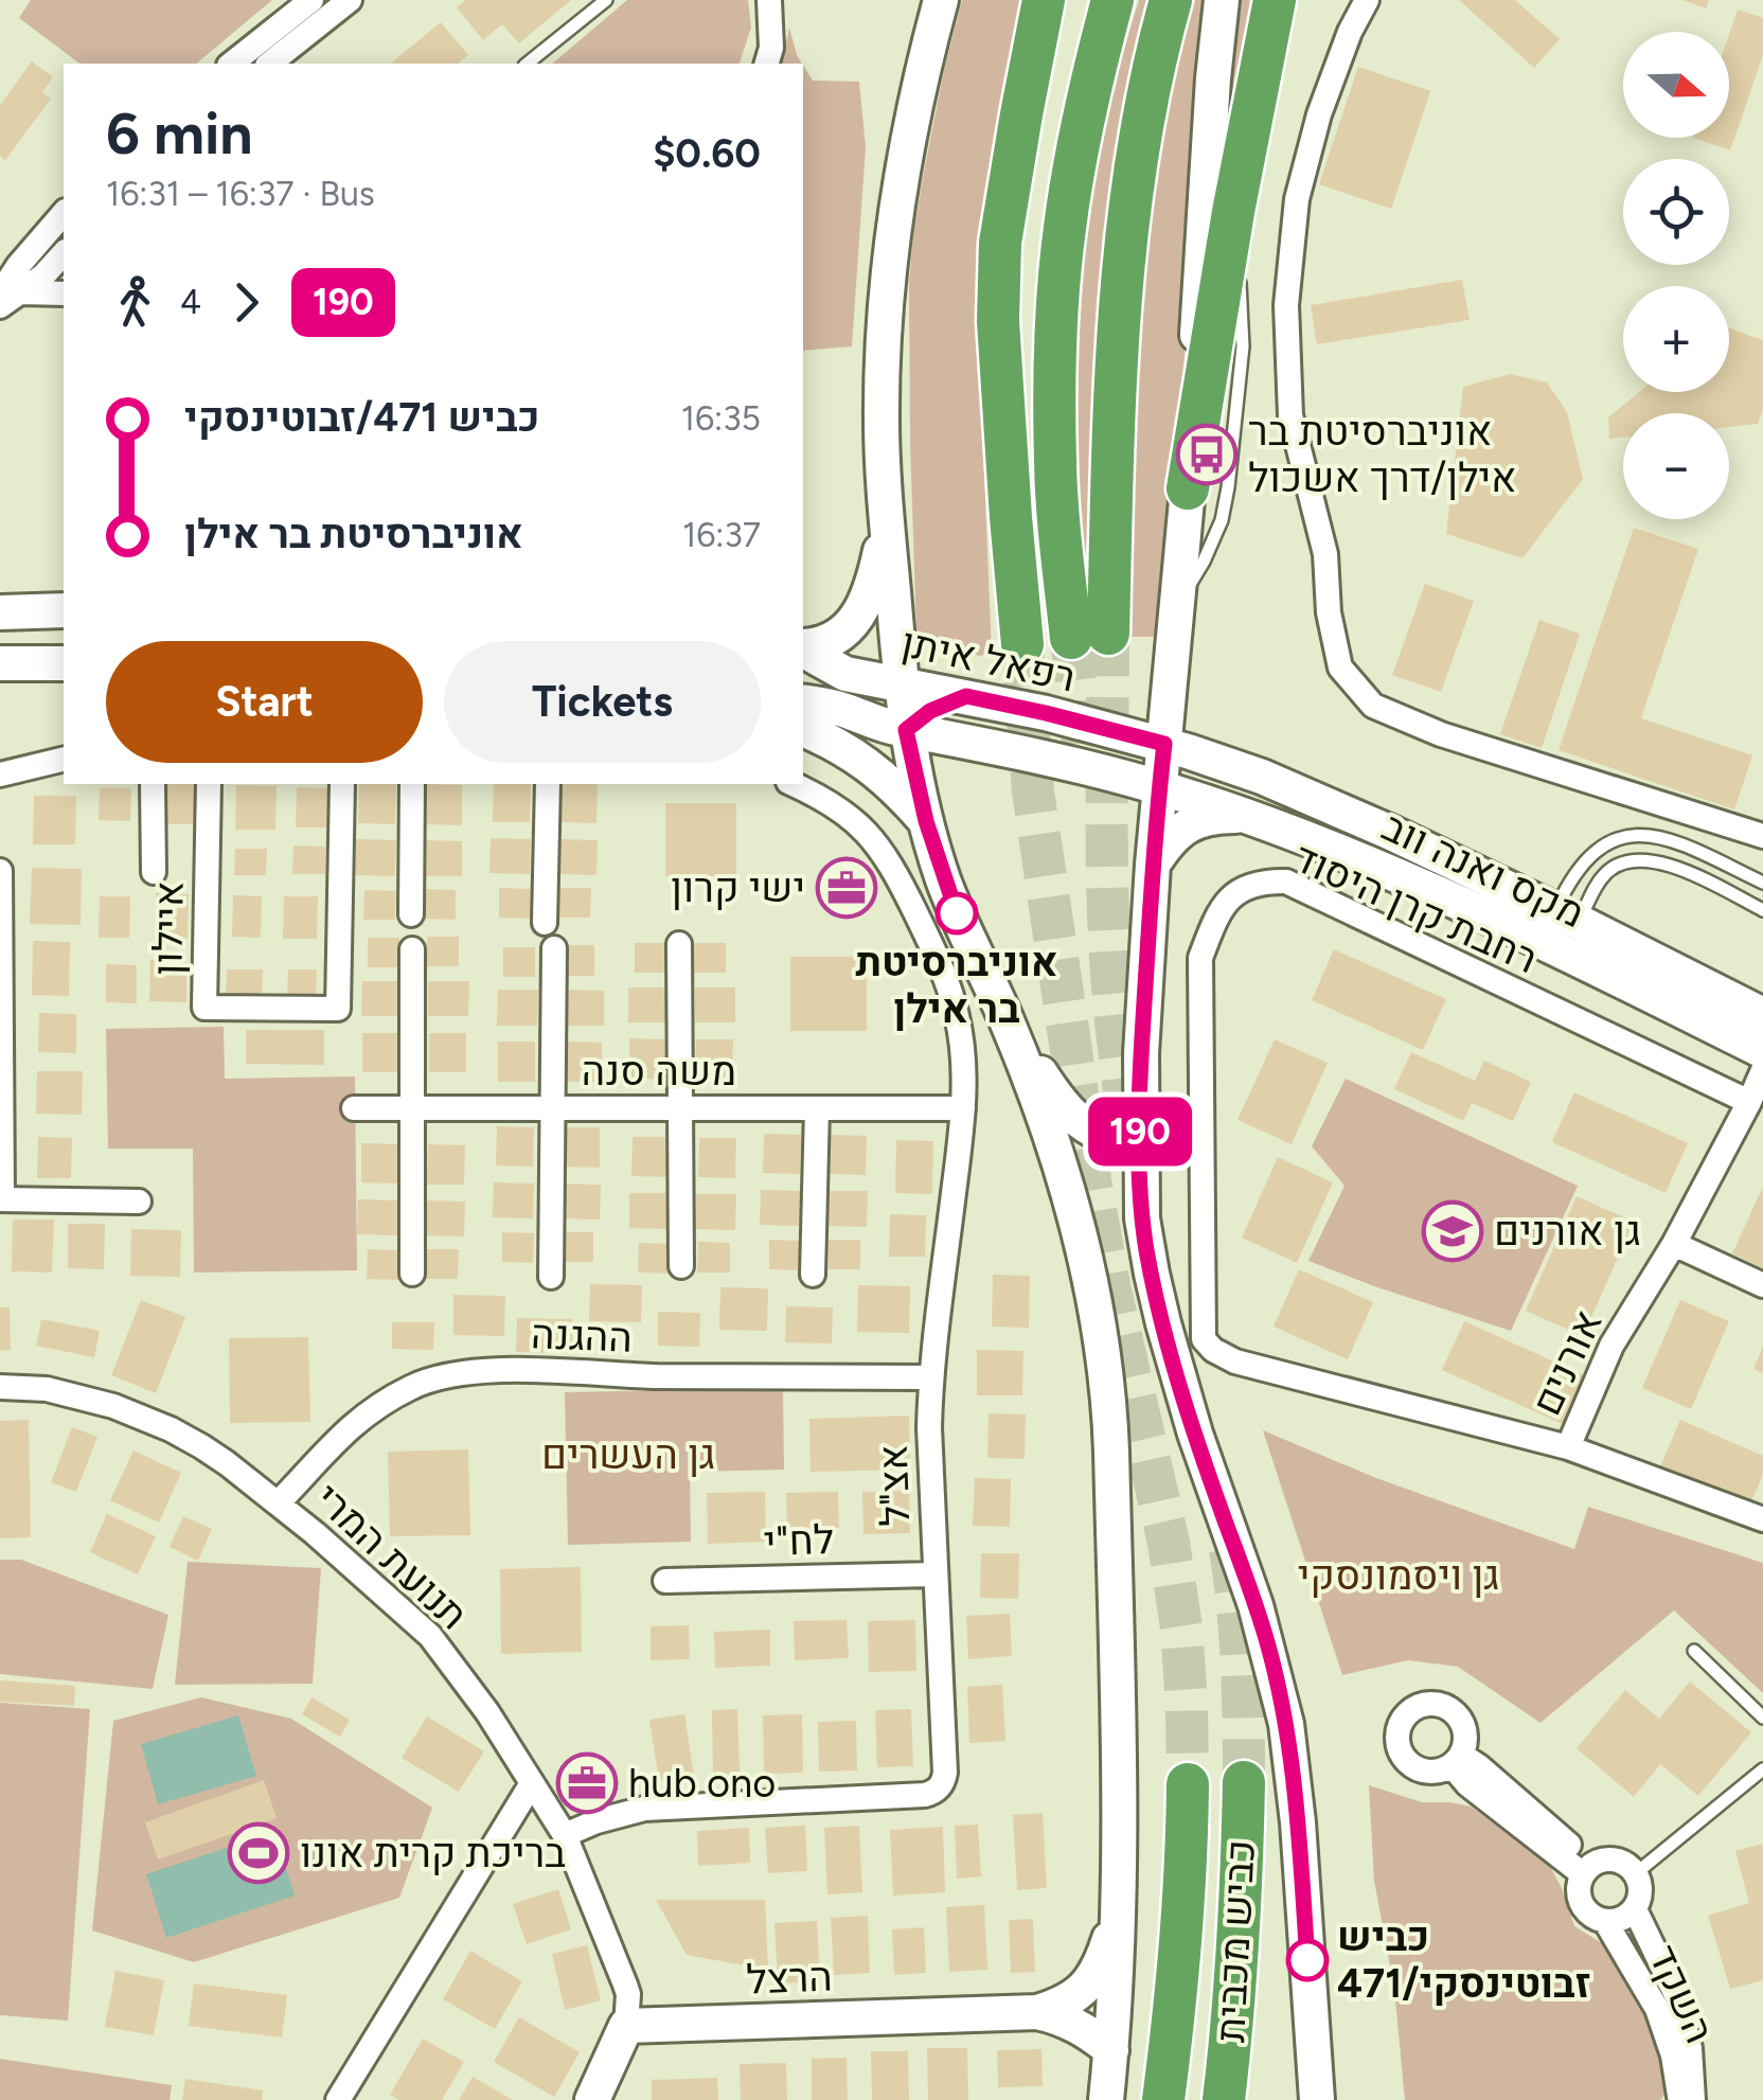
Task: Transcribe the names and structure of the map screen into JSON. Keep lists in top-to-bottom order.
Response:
{
  "streets": {
    "highway": ["כביש מכבית"],
    "main road": ["רפאל איתן", "מקס ואנה ווב", "הרצל"],
    "street": [
      "רחבת קרן היסוד",
      "איילון",
      "משה סנה",
      "ההגנה",
      "אורנים",
      "אצ\"ל",
      "לח\"י",
      "תנועת המרי",
      "השקד"
    ]
  },
  "crossings": [
    ["רפאל איתן", "מקס ואנה ווב"],
    ["רחבת קרן היסוד", "אורנים"],
    ["משה סנה", "אצ\"ל"],
    ["ההגנה", "אצ\"ל"],
    ["ההגנה", "תנועת המרי"],
    ["אצ\"ל", "לח\"י"],
    ["אצ\"ל", "תנועת המרי"],
    ["תנועת המרי", "הרצל"]
  ],
  "parks": ["גן העשרים", "גן ויסמונסקי"],
  "places": {
    "bus stop": ["אוניברסיטת בר אילן/דרך אשכול"],
    "office": ["ישי קרון", "hub ono"],
    "other": ["אוניברסיטת בר אילן", "כביש 471/זבוטינסקי"],
    "school or university": ["גן אורנים"],
    "sports": ["בריכת קרית אונו"]
  },
  "lines": ["bus line 190"],
  "north": "right",
  "page": {
    "on_map": "190",
    "map_buttons": ["+", "−"],
    "heading": ["6 min", "16:31 – 16:37 · Bus", "$0.60"],
    "legs": ["4", "190"],
    "list": [
      {
        "name": "כביש 471/זבוטינסקי",
        "value": "16:35"
      },
      {
        "name": "אוניברסיטת בר אילן",
        "value": "16:37"
      }
    ],
    "buttons": ["Start", "Tickets"]
  }
}
